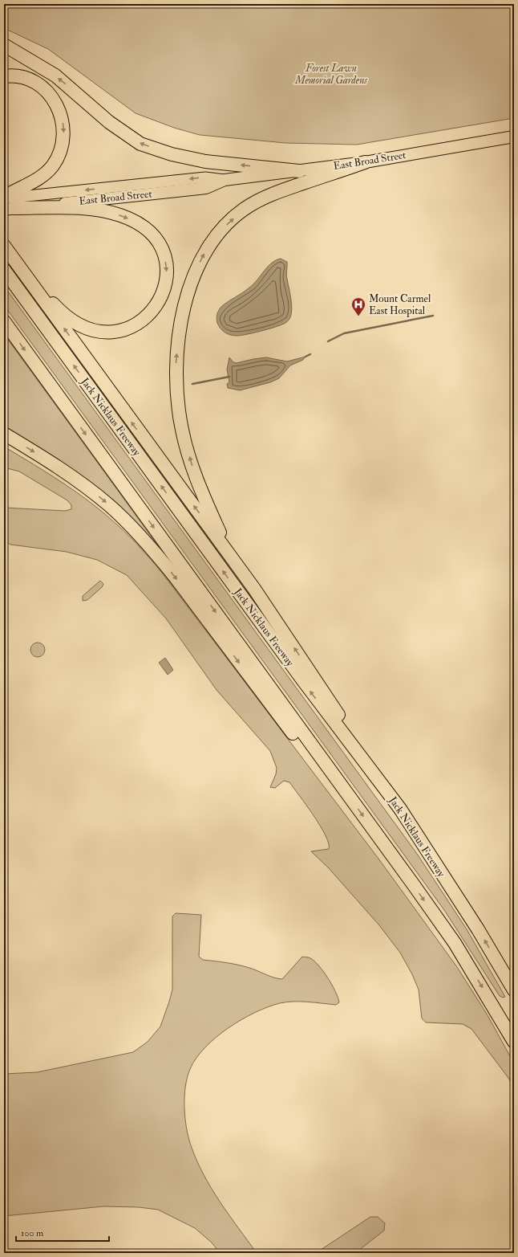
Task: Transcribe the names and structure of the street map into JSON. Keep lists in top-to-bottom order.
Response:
{
  "streets": {
    "highway": ["East Broad Street", "Jack Nicklaus Freeway"]
  },
  "parks": ["Forest Lawn Memorial Gardens"],
  "places": {
    "hospital": ["Mount Carmel East Hospital"]
  },
  "scale_bar": "100 m"
}
